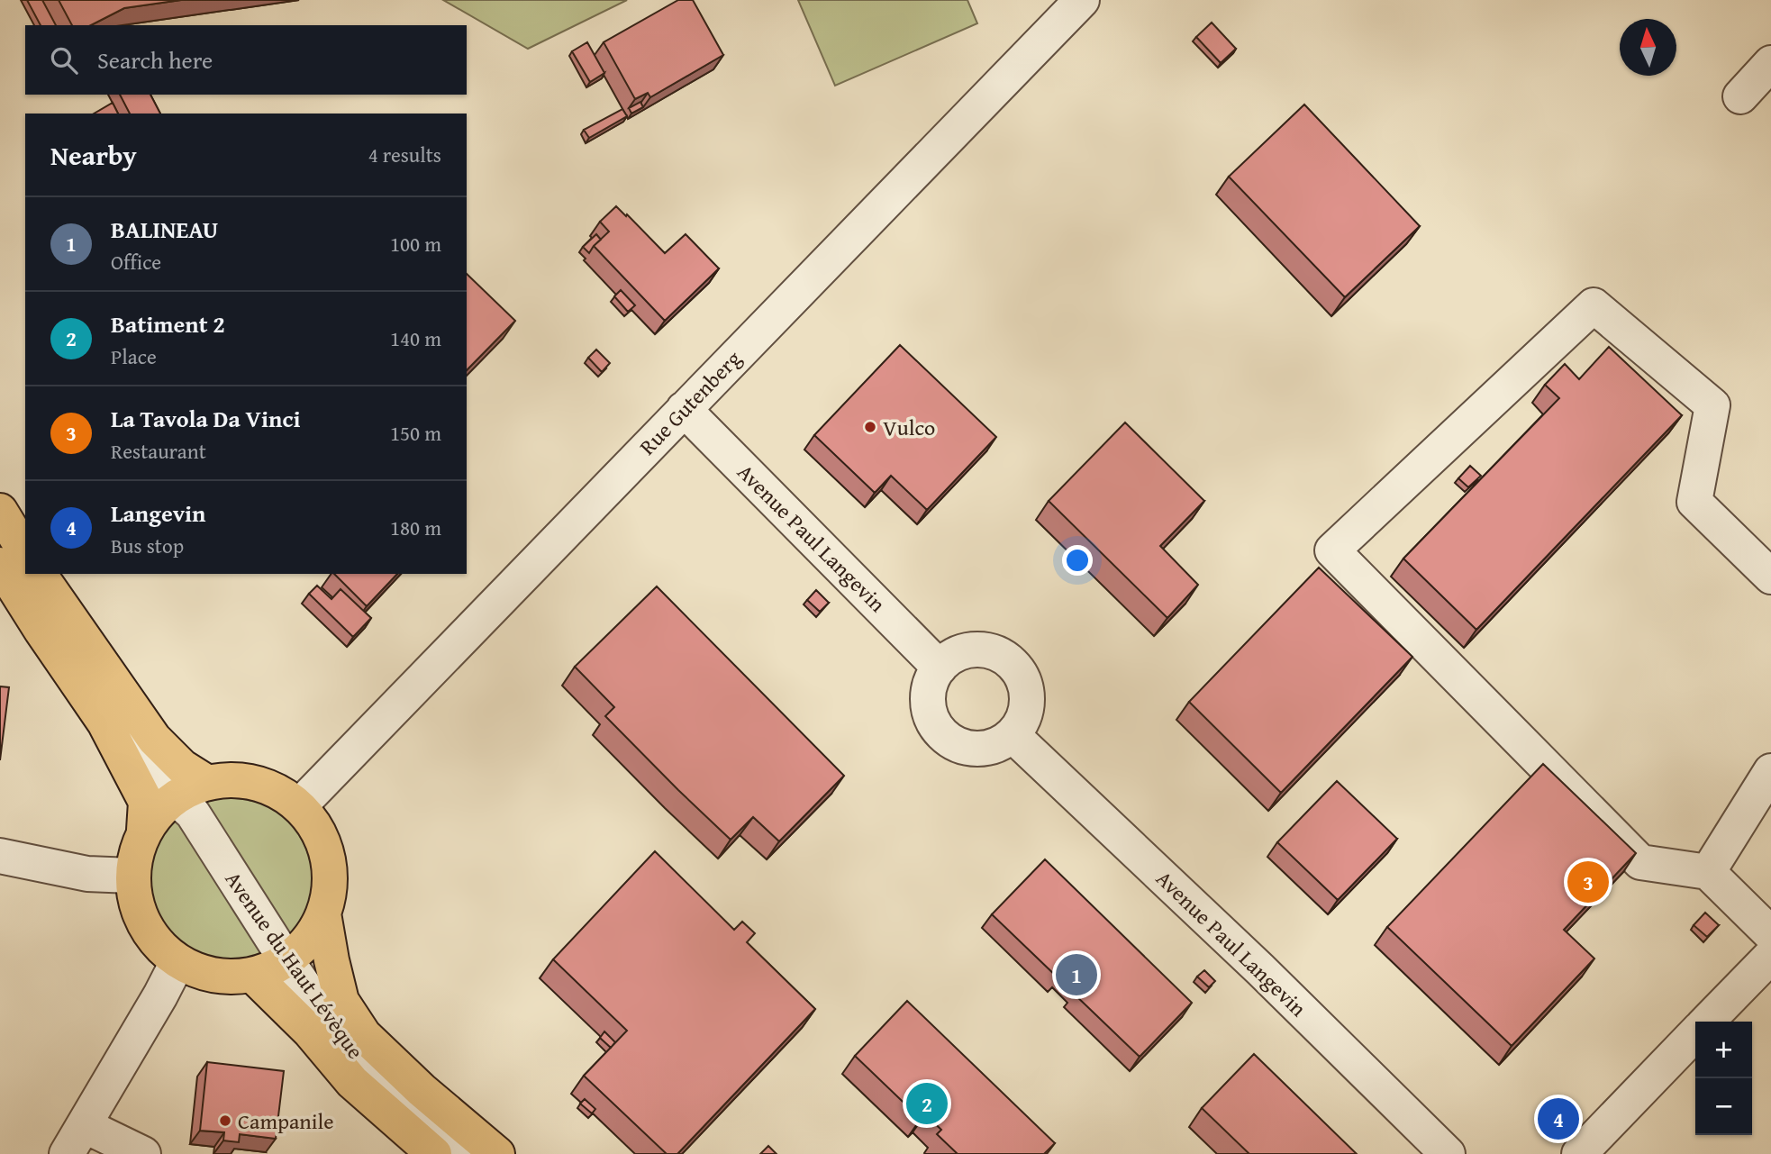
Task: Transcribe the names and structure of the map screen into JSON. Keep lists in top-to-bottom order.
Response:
{
  "streets": {
    "main road": ["Avenue du Haut Lévèque"],
    "street": ["Rue Gutenberg", "Avenue Paul Langevin"]
  },
  "crossings": [
    ["Rue Gutenberg", "Avenue Paul Langevin"]
  ],
  "places": ["Vulco", "Campanile"],
  "north": "top",
  "page": {
    "search": "Search here",
    "heading": ["Nearby", "4 results"],
    "list": [
      {
        "mark": "1",
        "name": "BALINEAU",
        "note": "Office",
        "value": "100 m"
      },
      {
        "mark": "2",
        "name": "Batiment 2",
        "note": "Place",
        "value": "140 m"
      },
      {
        "mark": "3",
        "name": "La Tavola Da Vinci",
        "note": "Restaurant",
        "value": "150 m"
      },
      {
        "mark": "4",
        "name": "Langevin",
        "note": "Bus stop",
        "value": "180 m"
      }
    ],
    "pins": [
      "3",
      "1",
      "2",
      "4"
    ],
    "map_buttons": ["+", "−"]
  }
}
